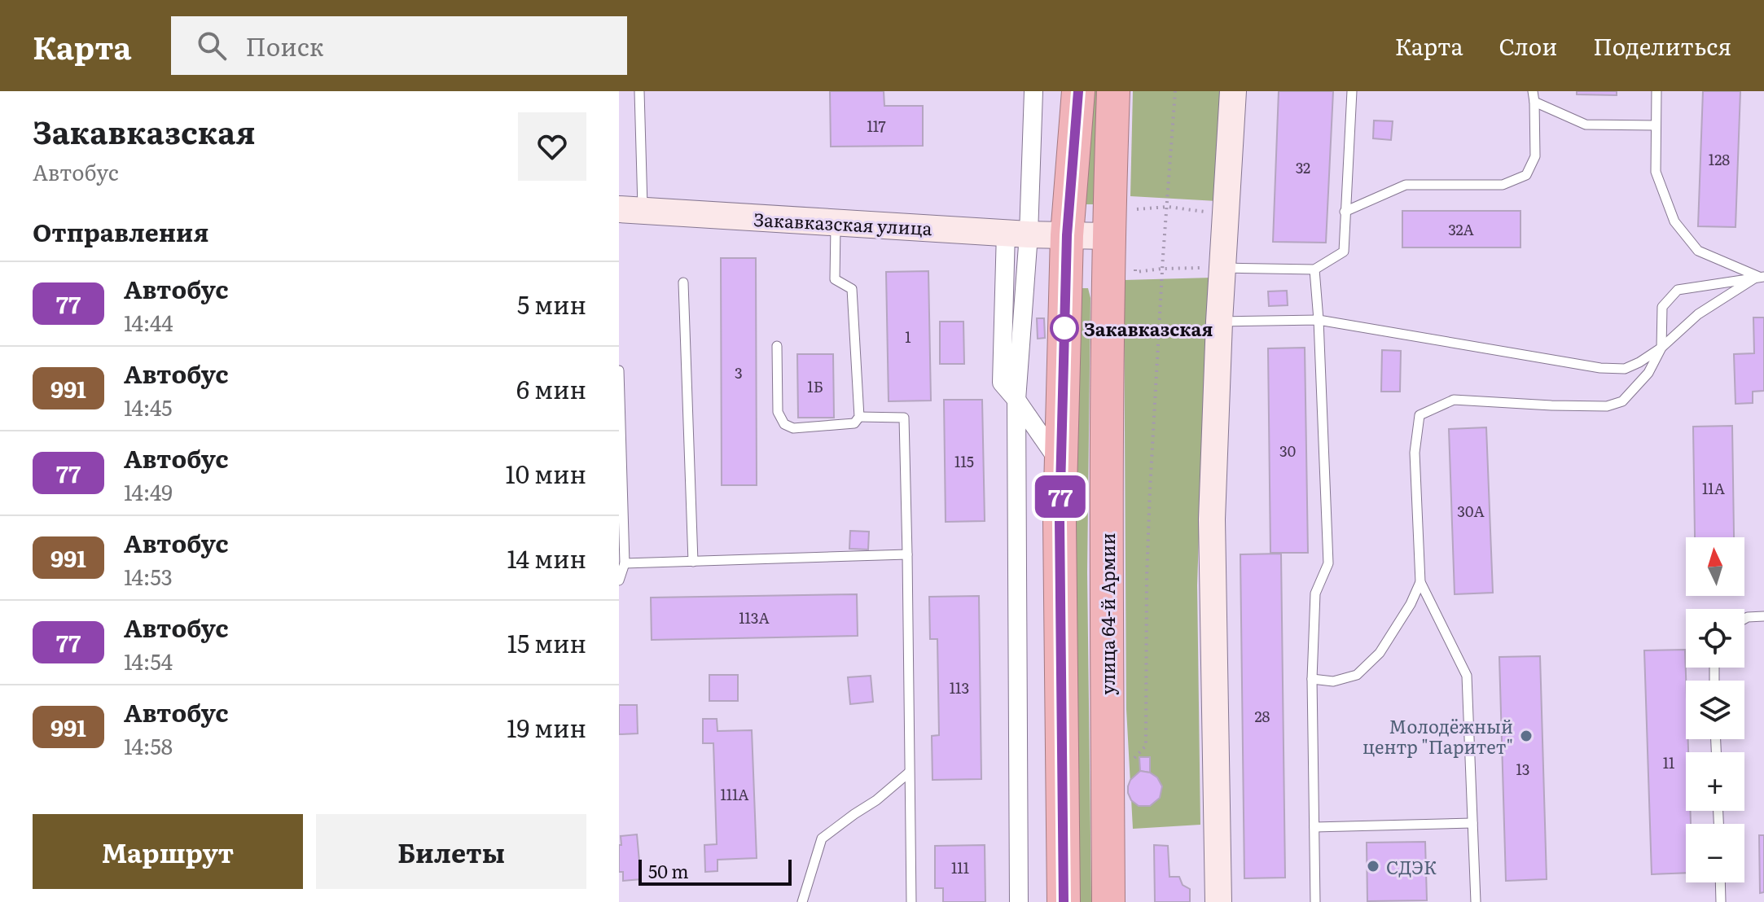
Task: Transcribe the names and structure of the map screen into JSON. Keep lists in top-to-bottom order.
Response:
{
  "streets": {
    "highway": ["улица 64-й Армии"],
    "street": ["Закавказская улица"]
  },
  "crossings": [
    ["Закавказская улица", "улица 64-й Армии"]
  ],
  "places": ["Закавказская", "Молодёжный центр \"Паритет\"", "СДЭК"],
  "lines": ["bus line 77"],
  "house_numbers": [
    "117",
    "128",
    "32",
    "32А",
    "1",
    "3",
    "1Б",
    "30",
    "115",
    "11А",
    "30А",
    "113А",
    "113",
    "28",
    "11",
    "13",
    "111А",
    "111"
  ],
  "scale_bar": "50 m",
  "north": "top",
  "page": {
    "header": "Карта",
    "search": "Поиск",
    "nav": ["Карта", "Слои", "Поделиться"],
    "heading": [
      ["Закавказская", "Автобус"],
      "Отправления"
    ],
    "on_map": "77",
    "list": [
      {
        "mark": "77",
        "name": "Автобус",
        "note": "14:44",
        "value": "5 мин"
      },
      {
        "mark": "991",
        "name": "Автобус",
        "note": "14:45",
        "value": "6 мин"
      },
      {
        "mark": "77",
        "name": "Автобус",
        "note": "14:49",
        "value": "10 мин"
      },
      {
        "mark": "991",
        "name": "Автобус",
        "note": "14:53",
        "value": "14 мин"
      },
      {
        "mark": "77",
        "name": "Автобус",
        "note": "14:54",
        "value": "15 мин"
      },
      {
        "mark": "991",
        "name": "Автобус",
        "note": "14:58",
        "value": "19 мин"
      }
    ],
    "map_buttons": ["+", "−"],
    "buttons": ["Маршрут", "Билеты"],
    "scale": "50 m"
  }
}
